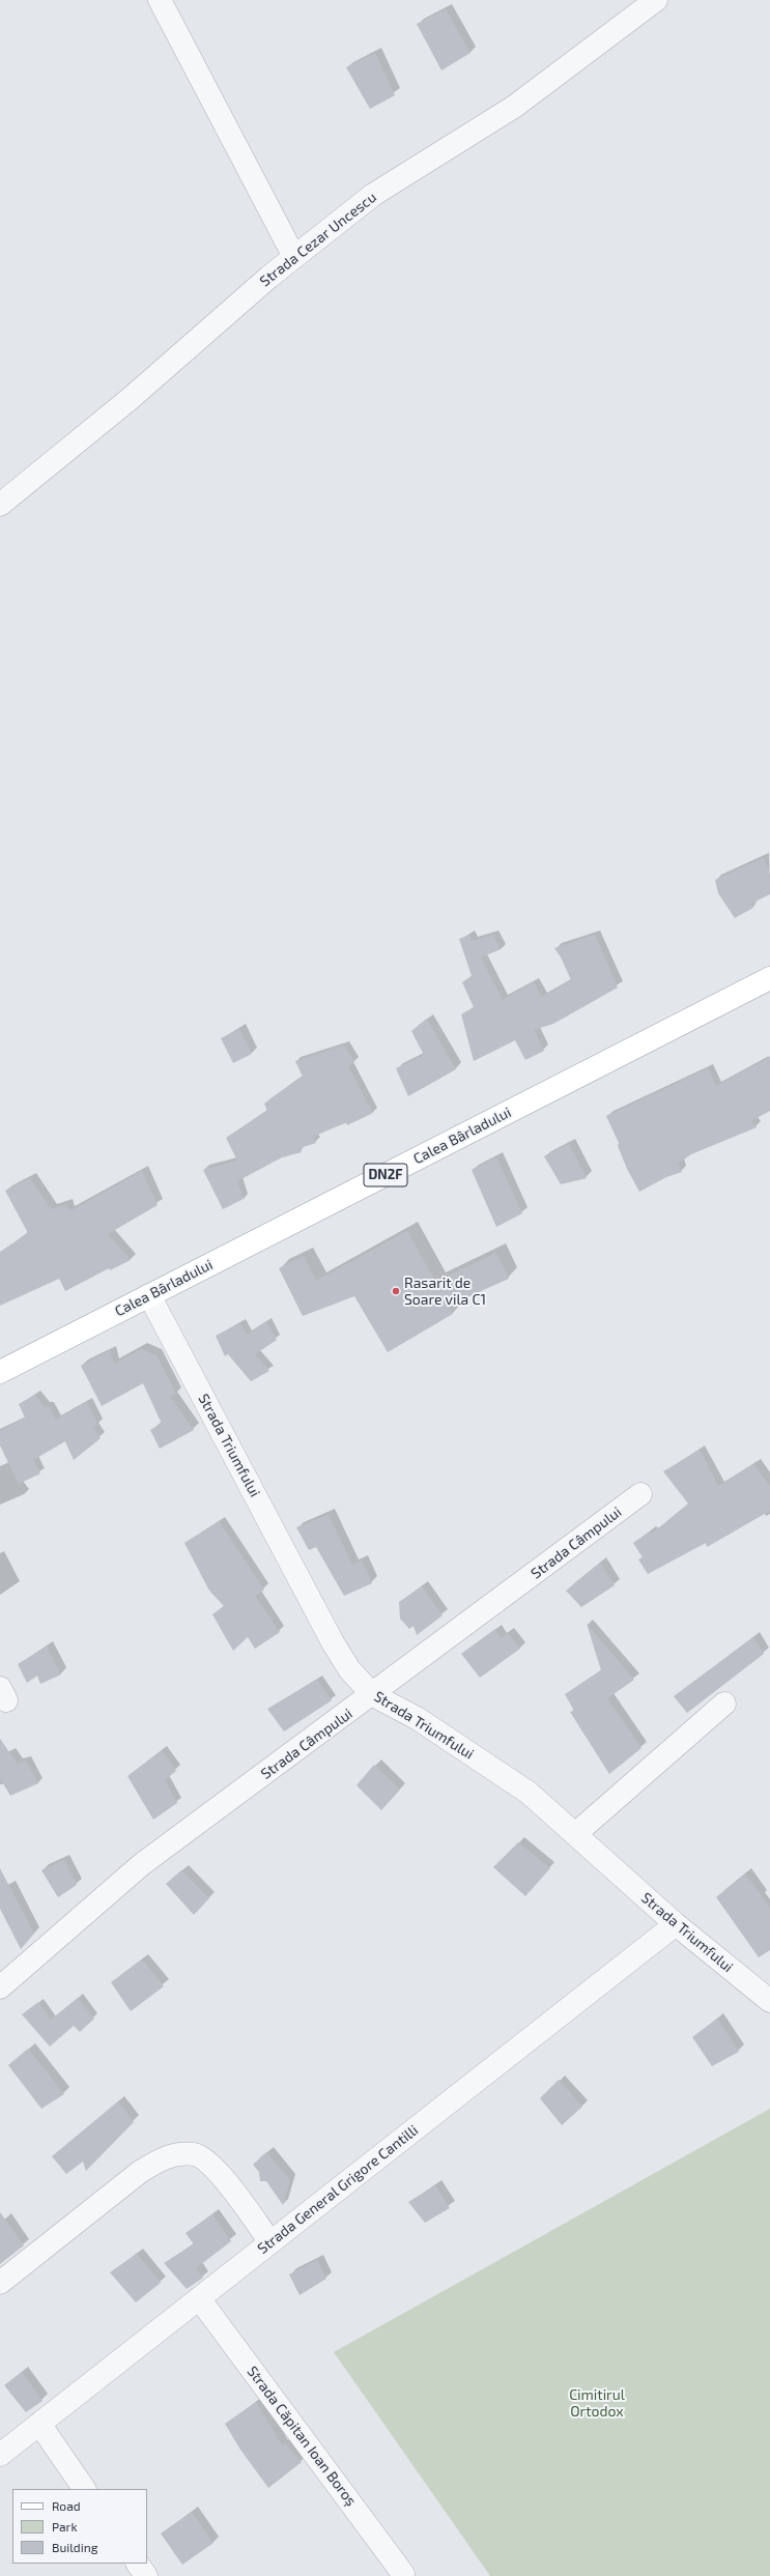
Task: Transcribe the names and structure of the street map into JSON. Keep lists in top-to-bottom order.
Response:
{
  "streets": {
    "main road": ["Calea Bârladului", "DN2F"],
    "street": [
      "Strada Cezar Uncescu",
      "Strada Triumfului",
      "Strada Câmpului",
      "Strada General Grigore Cantilli",
      "Strada Căpitan Ioan Boroș"
    ]
  },
  "crossings": [
    ["Calea Bârladului", "Strada Triumfului"],
    ["Strada Triumfului", "Strada Câmpului"],
    ["Strada Triumfului", "Strada General Grigore Cantilli"],
    ["Strada General Grigore Cantilli", "Strada Căpitan Ioan Boroș"]
  ],
  "parks": ["Cimitirul Ortodox"],
  "places": ["Rasarit de Soare vila C1"],
  "legend": ["Road", "Park", "Building"]
}
